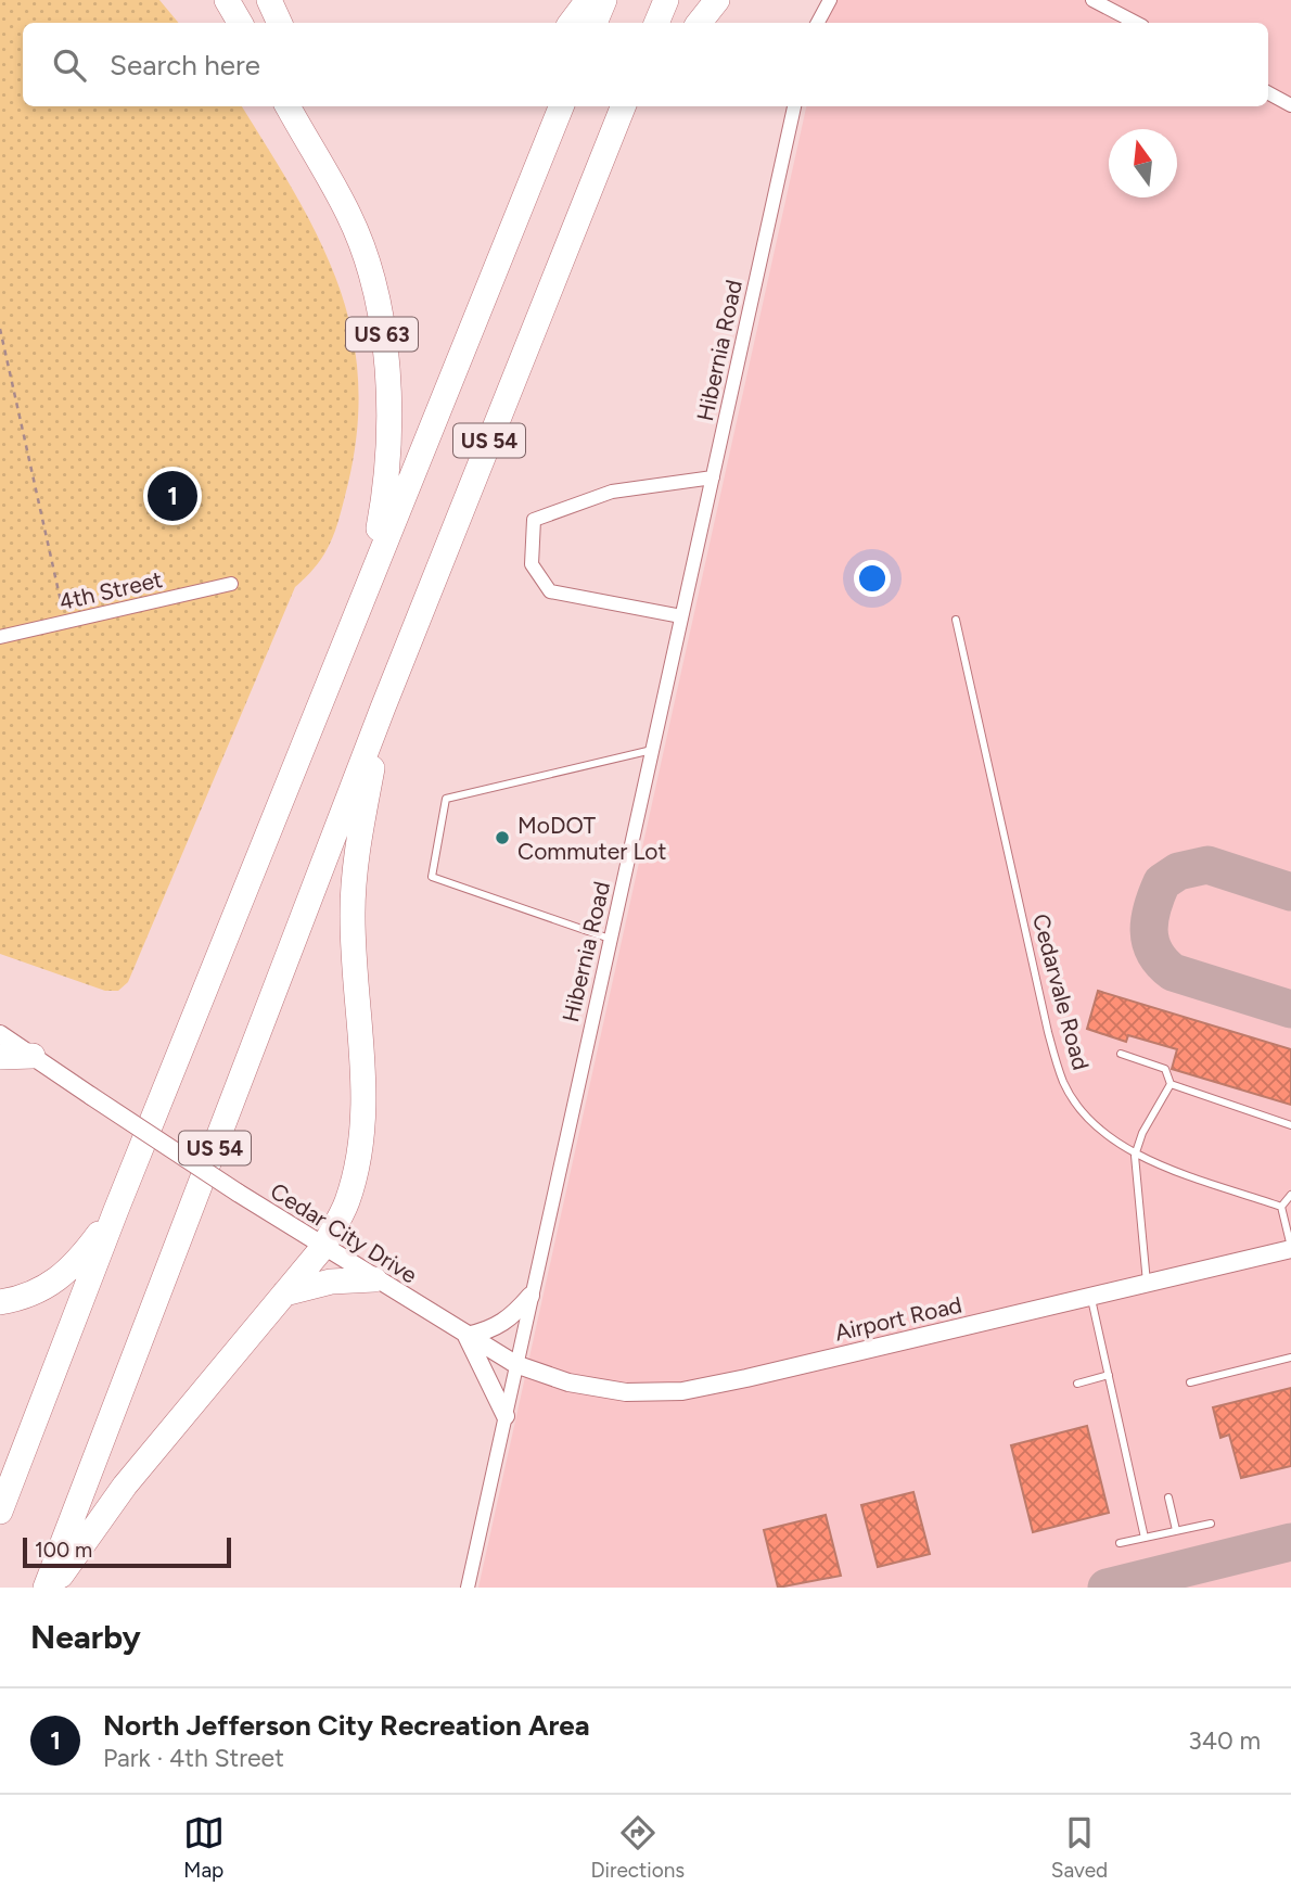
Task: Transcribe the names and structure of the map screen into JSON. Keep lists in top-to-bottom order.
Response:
{
  "streets": {
    "highway": ["US 63", "US 54"],
    "street": [
      "Hibernia Road",
      "4th Street",
      "Cedar City Drive",
      "Airport Road"
    ],
    "lane": ["Cedarvale Road"]
  },
  "crossings": [
    ["US 63", "US 54"],
    ["Hibernia Road", "Cedar City Drive"],
    ["Hibernia Road", "Airport Road"],
    ["Cedar City Drive", "Airport Road"]
  ],
  "places": ["MoDOT Commuter Lot"],
  "scale_bar": "100 m",
  "north": "top",
  "page": {
    "search": "Search here",
    "pins": "1",
    "scale": "100 m",
    "heading": "Nearby",
    "list": [
      {
        "mark": "1",
        "name": "North Jefferson City Recreation Area",
        "note": "Park · 4th Street",
        "value": "340 m"
      }
    ],
    "nav": ["Map", "Directions", "Saved"]
  }
}
